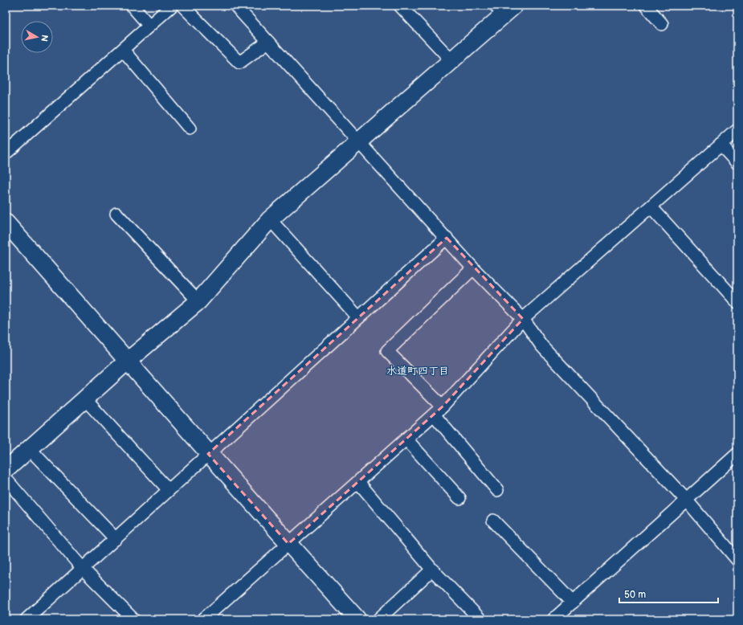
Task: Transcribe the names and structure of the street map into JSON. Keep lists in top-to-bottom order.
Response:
{
  "districts": ["水道町四丁目"],
  "scale_bar": "50 m",
  "north": "right"
}
